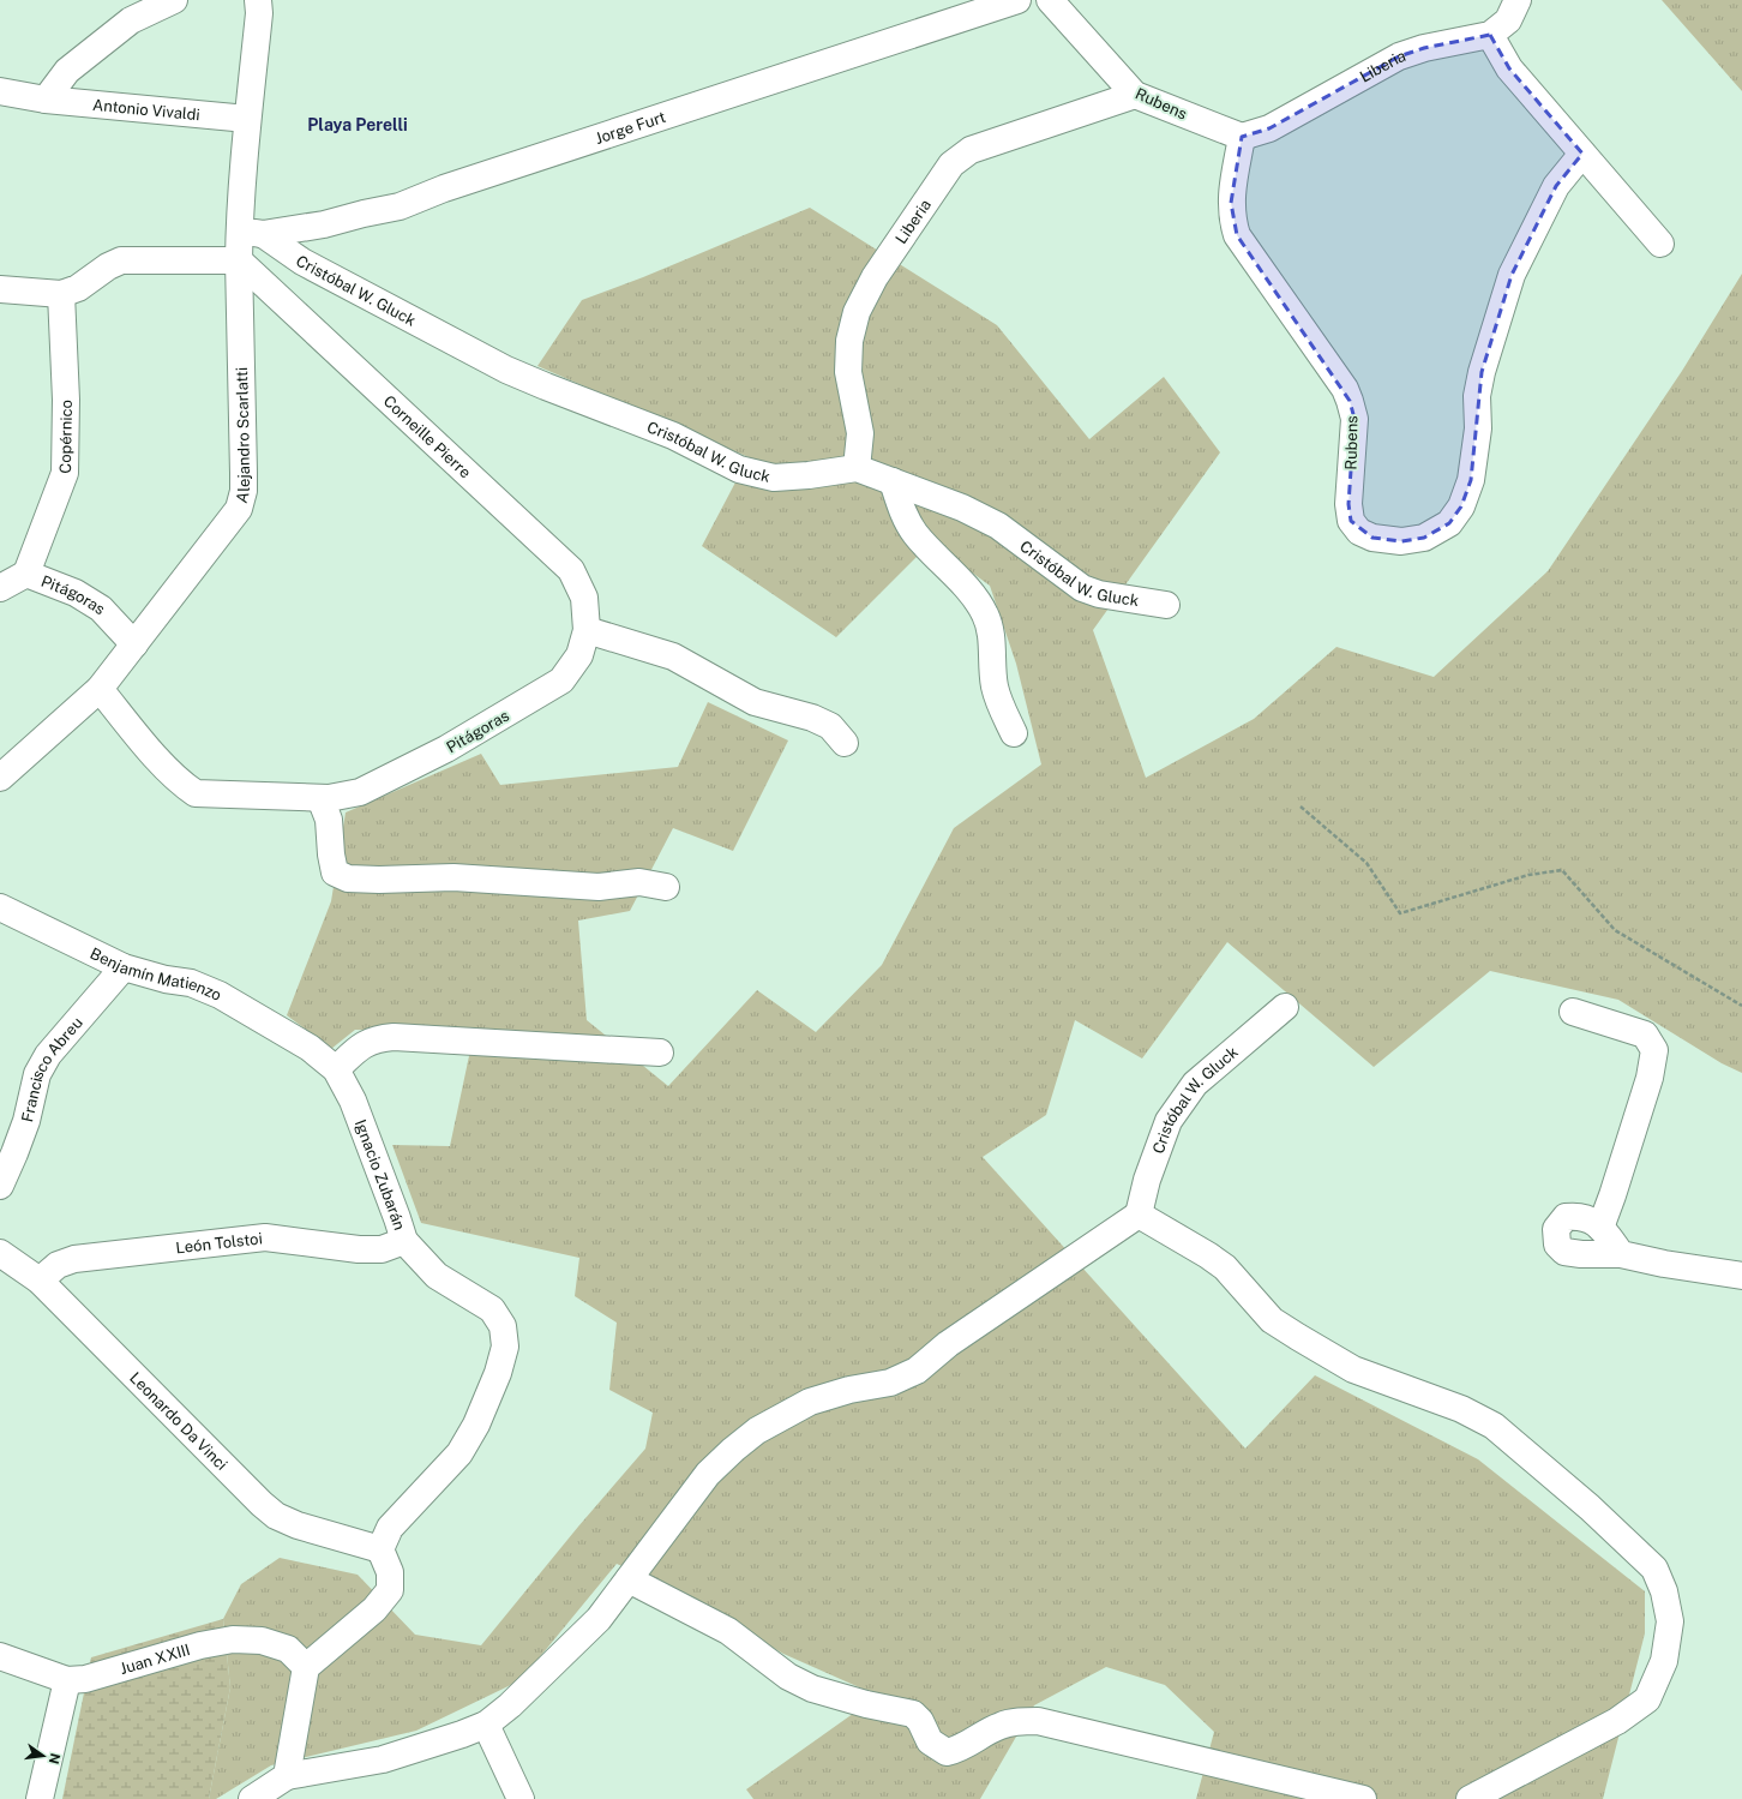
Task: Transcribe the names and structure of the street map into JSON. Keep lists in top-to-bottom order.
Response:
{
  "streets": {
    "street": [
      "Liberia",
      "Rubens",
      "Antonio Vivaldi",
      "Jorge Furt",
      "Cristóbal W. Gluck",
      "Alejandro Scarlatti",
      "Copérnico",
      "Corneille Pierre",
      "Pitágoras",
      "Benjamín Matienzo",
      "Francisco Abreu",
      "Ignacio Zubarán",
      "León Tolstoi",
      "Leonardo Da Vinci",
      "Juan XXIII"
    ]
  },
  "crossings": [
    ["Liberia", "Rubens"],
    ["Liberia", "Cristóbal W. Gluck"],
    ["Antonio Vivaldi", "Alejandro Scarlatti"],
    ["Jorge Furt", "Cristóbal W. Gluck"],
    ["Jorge Furt", "Alejandro Scarlatti"],
    ["Cristóbal W. Gluck", "Alejandro Scarlatti"],
    ["Alejandro Scarlatti", "Corneille Pierre"],
    ["Alejandro Scarlatti", "Pitágoras"],
    ["Copérnico", "Pitágoras"],
    ["Corneille Pierre", "Pitágoras"],
    ["Benjamín Matienzo", "Francisco Abreu"],
    ["Benjamín Matienzo", "Ignacio Zubarán"],
    ["Ignacio Zubarán", "León Tolstoi"],
    ["Ignacio Zubarán", "Leonardo Da Vinci"],
    ["León Tolstoi", "Leonardo Da Vinci"]
  ],
  "districts": ["Playa Perelli"],
  "north": "right"
}
